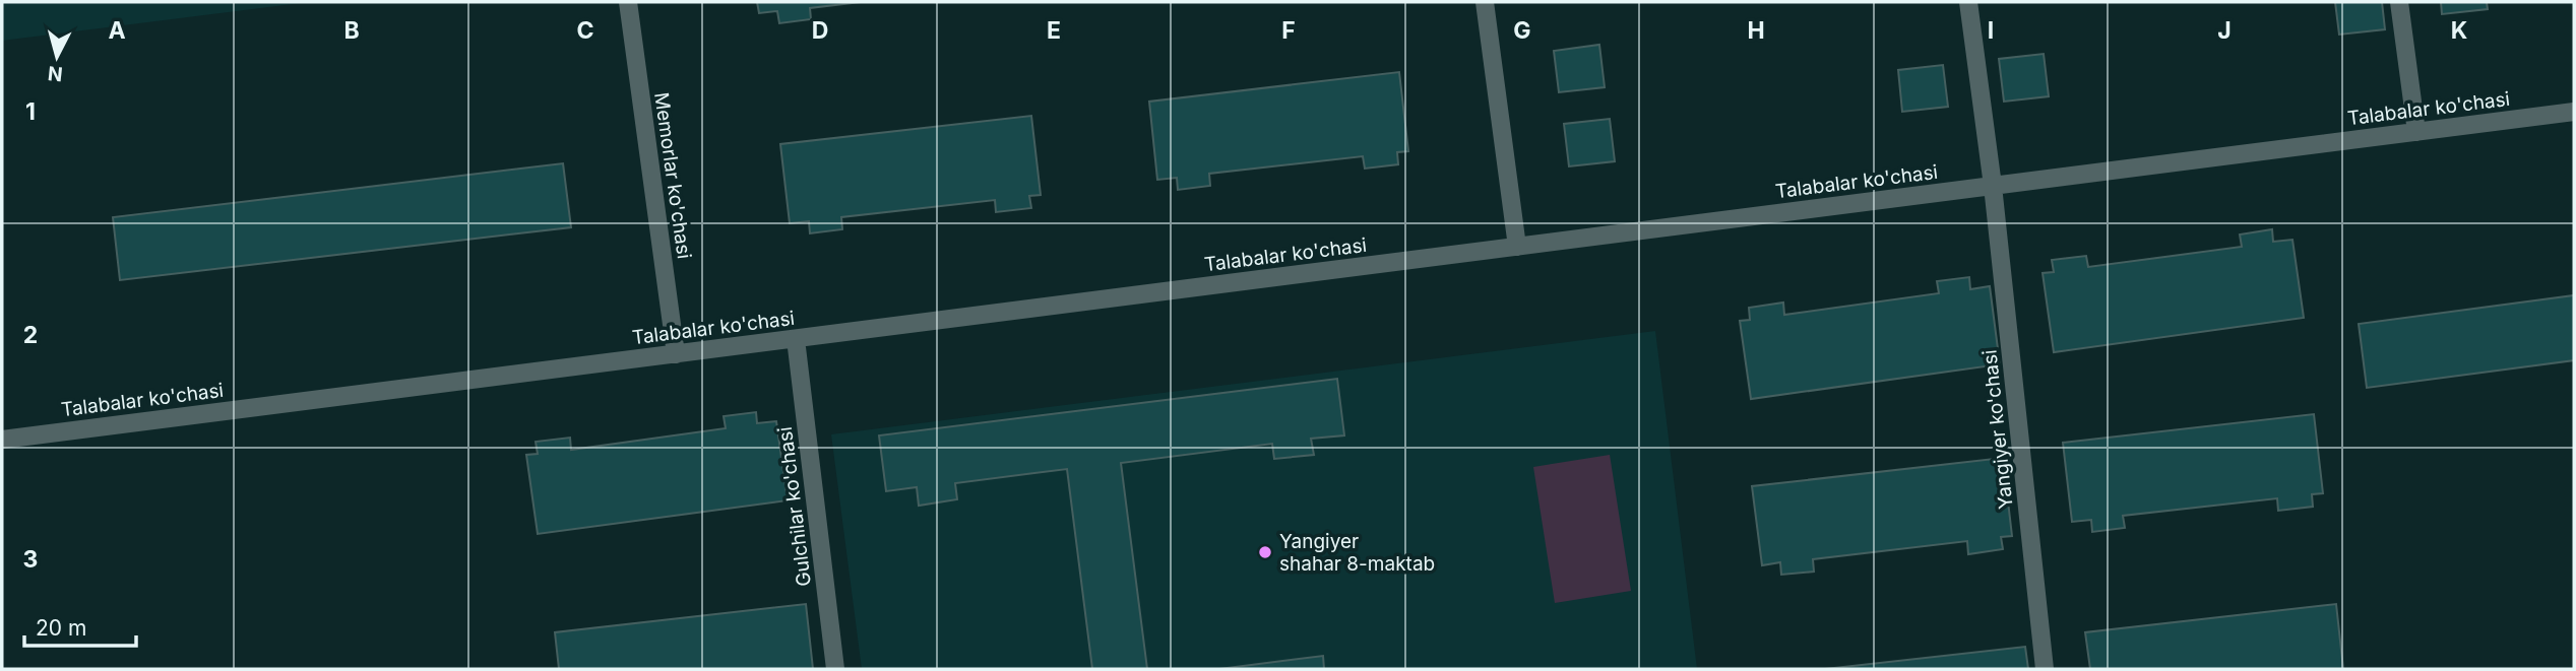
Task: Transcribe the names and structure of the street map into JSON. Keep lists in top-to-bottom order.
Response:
{
  "streets": {
    "street": [
      "Talabalar ko'chasi",
      "Memorlar ko'chasi",
      "Yangiyer ko'chasi",
      "Gulchilar ko'chasi"
    ]
  },
  "crossings": [
    ["Talabalar ko'chasi", "Memorlar ko'chasi"],
    ["Talabalar ko'chasi", "Yangiyer ko'chasi"],
    ["Talabalar ko'chasi", "Gulchilar ko'chasi"]
  ],
  "places": ["Yangiyer shahar 8-maktab"],
  "scale_bar": "20 m",
  "north": "bottom",
  "grid": {
    "columns": [
      "A",
      "B",
      "C",
      "D",
      "E",
      "F",
      "G",
      "H",
      "I",
      "J",
      "K"
    ],
    "rows": ["1", "2", "3"]
  }
}
